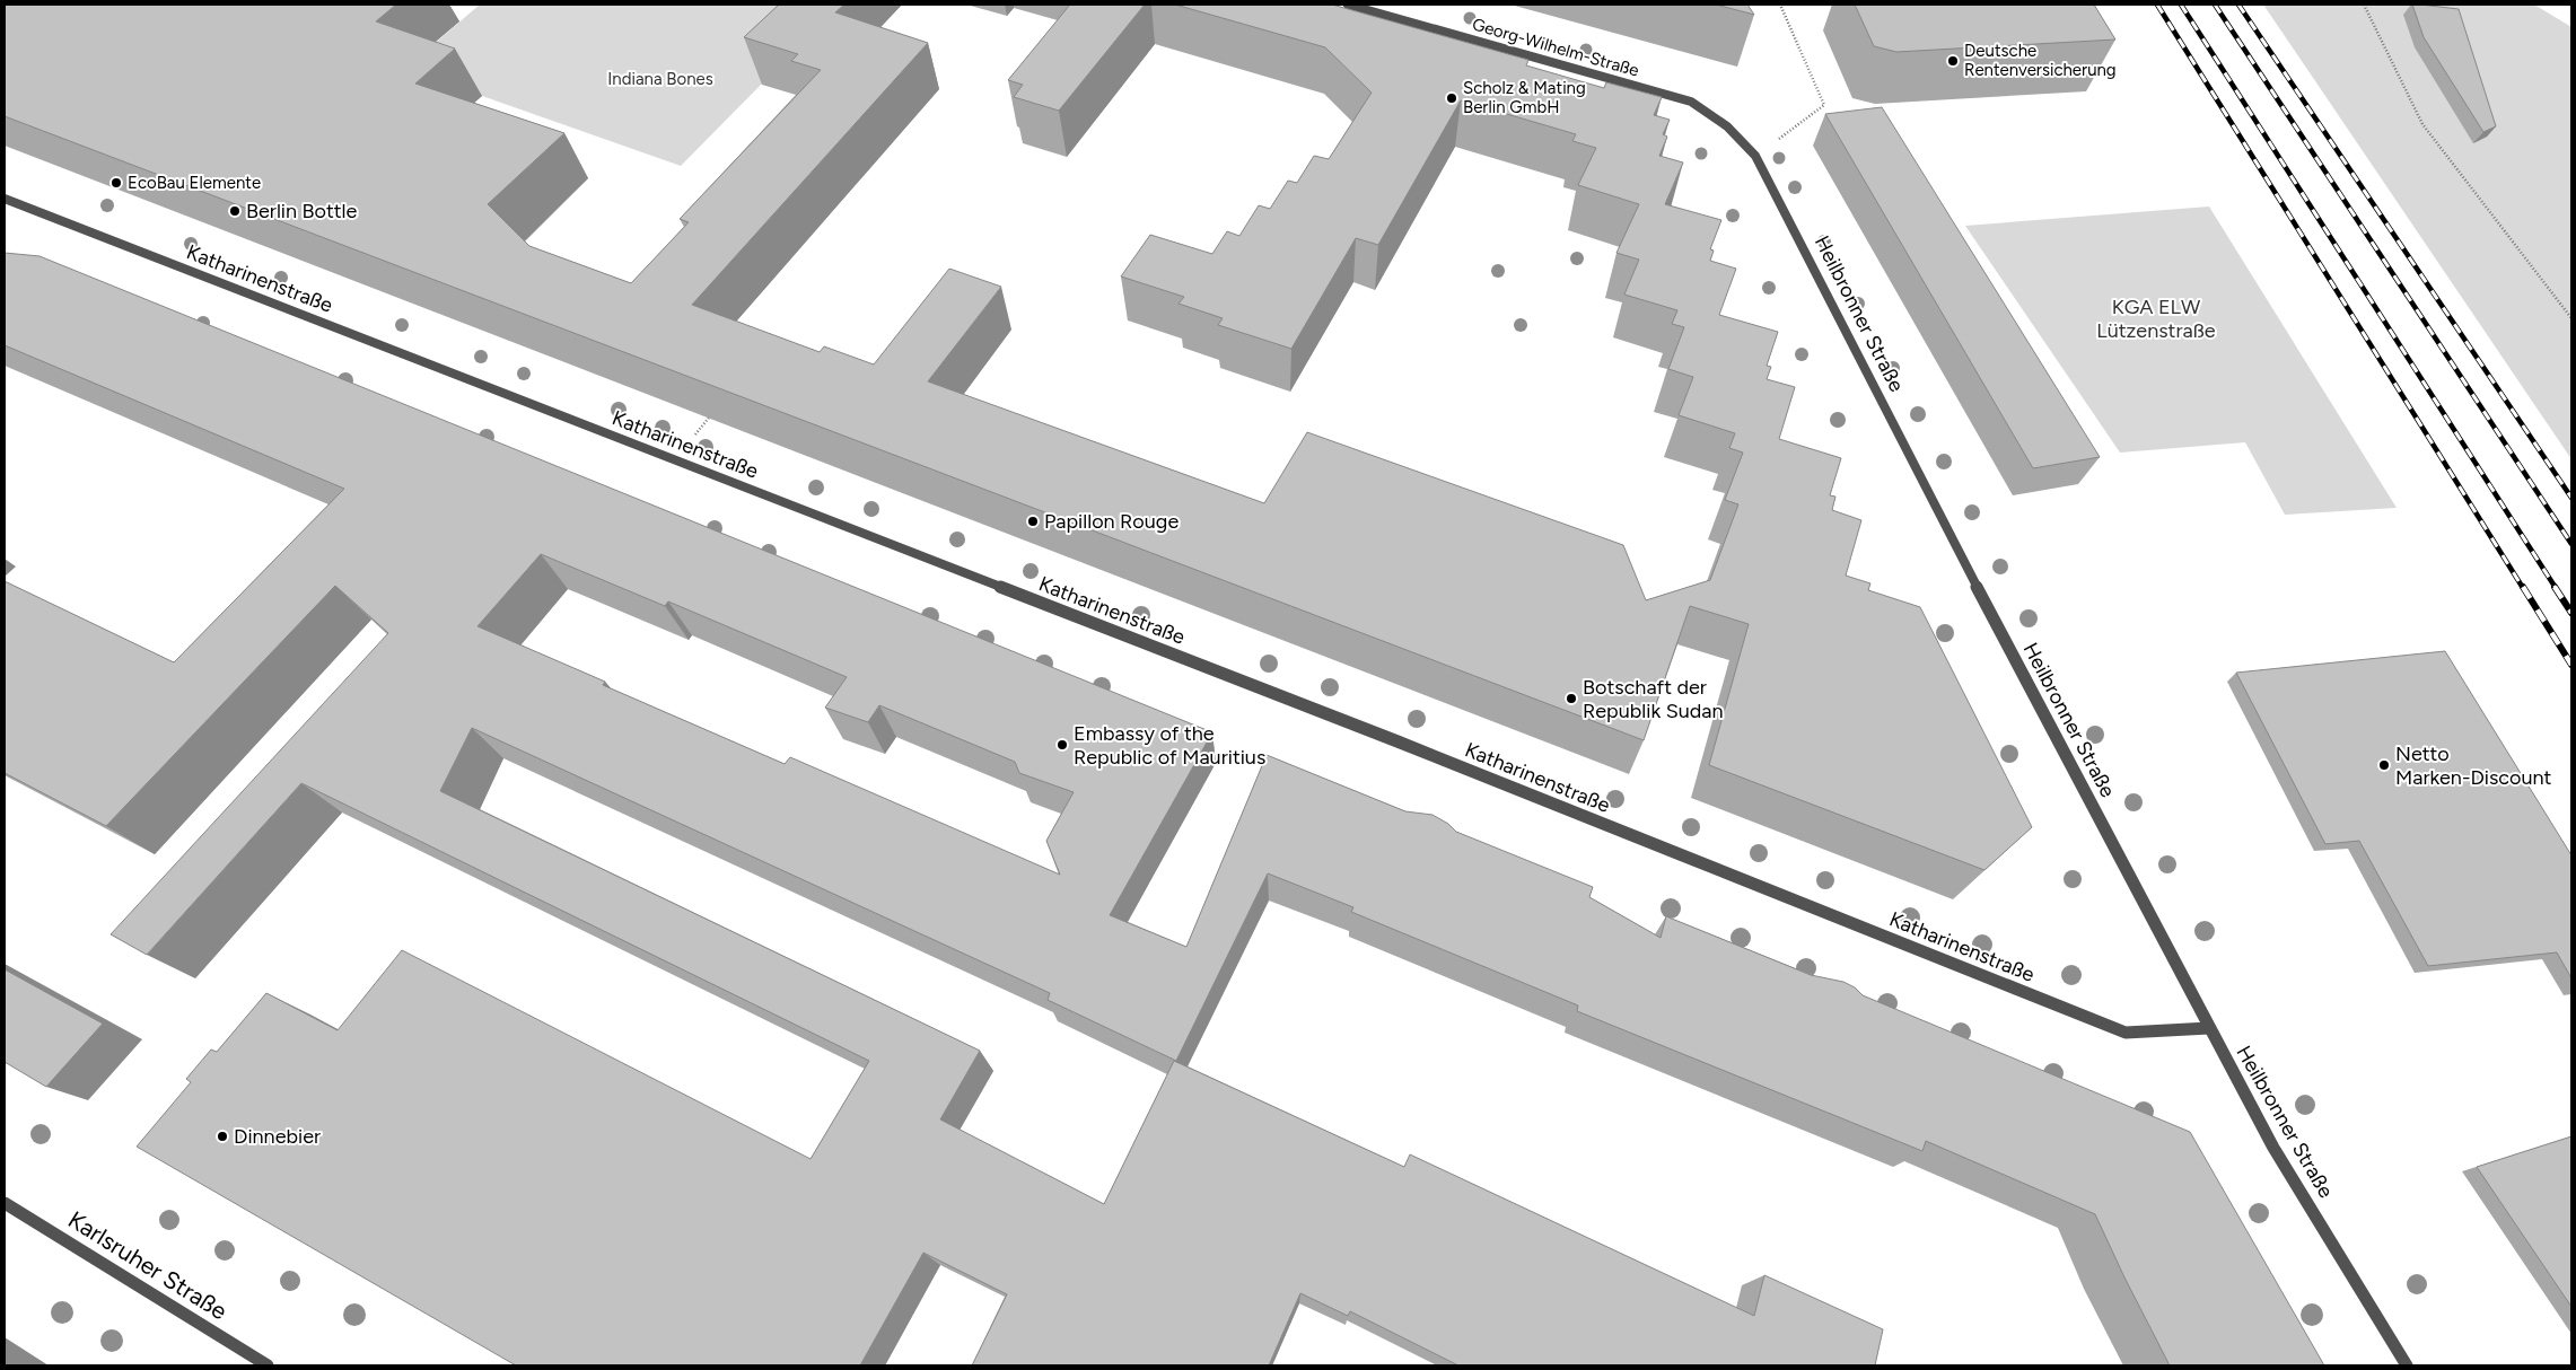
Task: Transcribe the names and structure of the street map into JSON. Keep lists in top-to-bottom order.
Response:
{
  "streets": {
    "street": [
      "Georg-Wilhelm-Straße",
      "Katharinenstraße",
      "Heilbronner Straße",
      "Karlsruher Straße"
    ]
  },
  "crossings": [
    ["Georg-Wilhelm-Straße", "Heilbronner Straße"],
    ["Katharinenstraße", "Heilbronner Straße"]
  ],
  "parks": ["Indiana Bones", "KGA ELW Lützenstraße"],
  "places": [
    "Deutsche Rentenversicherung",
    "Scholz & Mating Berlin GmbH",
    "EcoBau Elemente",
    "Berlin Bottle",
    "Papillon Rouge",
    "Botschaft der Republik Sudan",
    "Embassy of the Republic of Mauritius",
    "Netto Marken-Discount",
    "Dinnebier"
  ]
}
